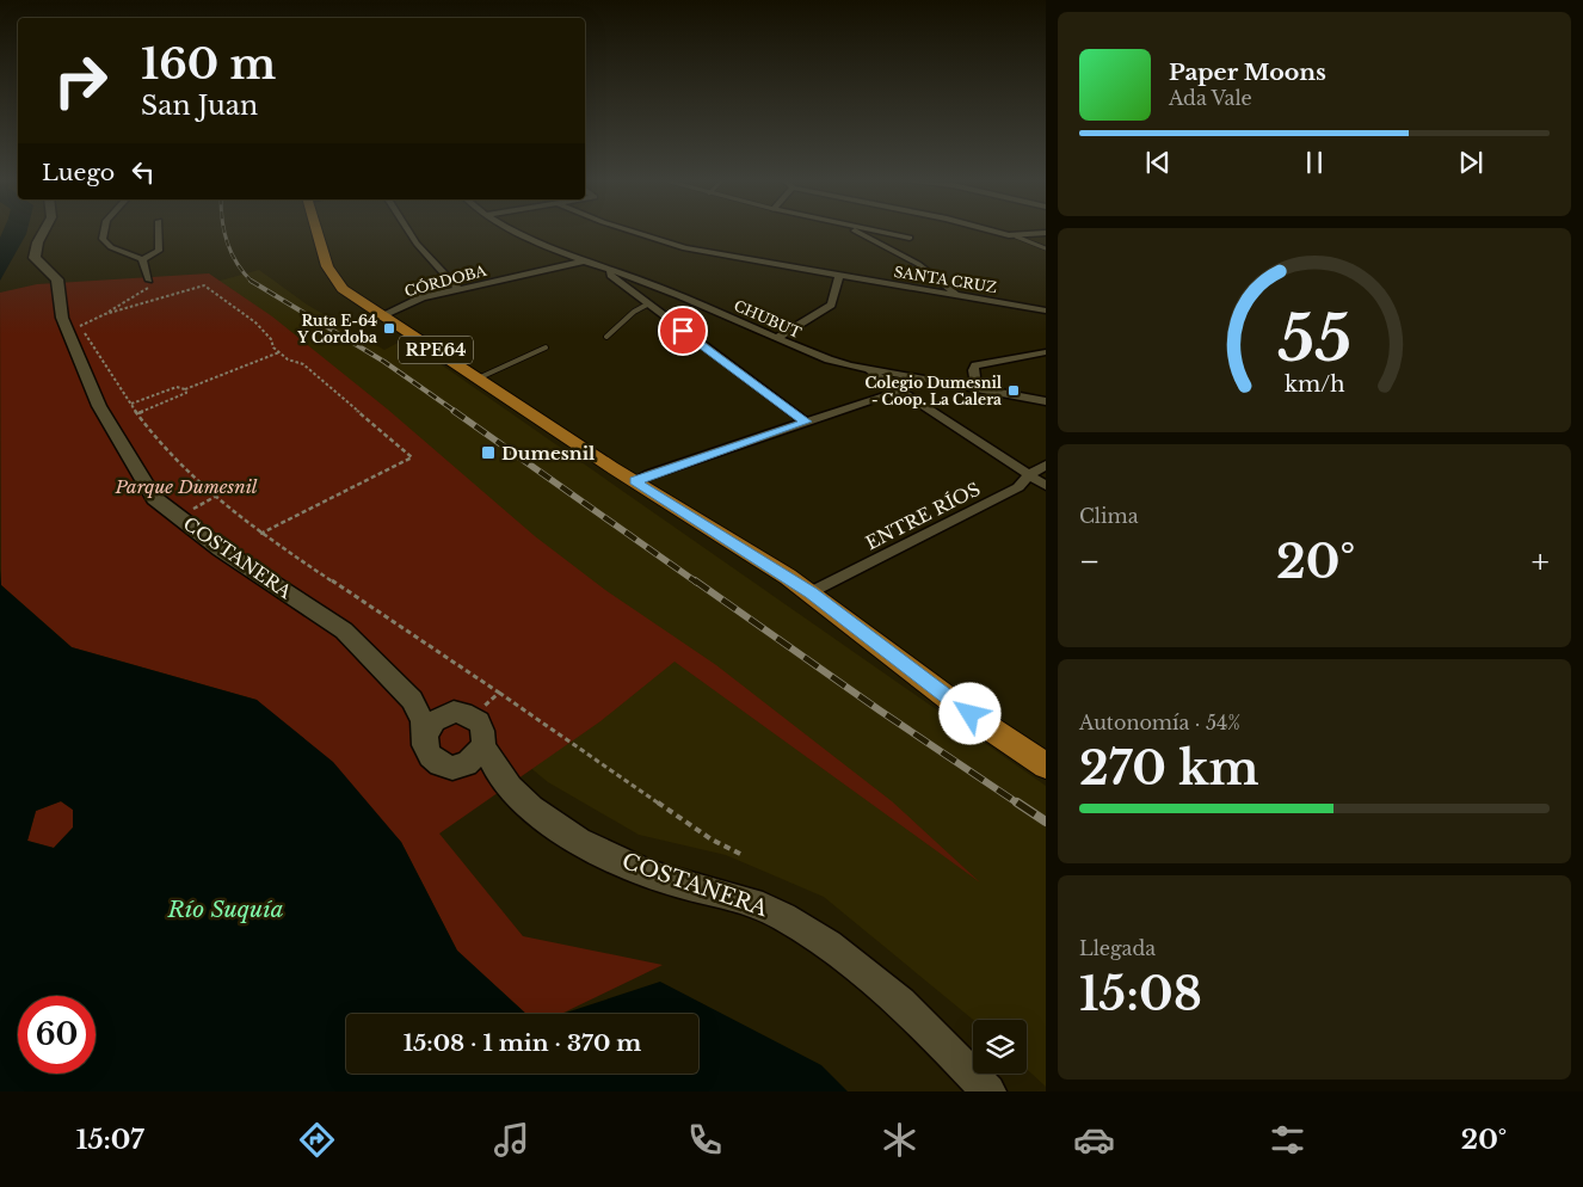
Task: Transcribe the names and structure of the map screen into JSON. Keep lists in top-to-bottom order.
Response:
{
  "streets": {
    "main road": ["RPE64"],
    "street": [
      "SANTA CRUZ",
      "CÓRDOBA",
      "CHUBUT",
      "ENTRE RÍOS",
      "COSTANERA"
    ]
  },
  "crossings": [
    ["CÓRDOBA", "CHUBUT"],
    ["CÓRDOBA", "RPE64"],
    ["RPE64", "ENTRE RÍOS"]
  ],
  "water": ["Río Suquía"],
  "parks": ["Parque Dumesnil"],
  "places": {
    "transit": ["Ruta E-64 Y Cordoba", "Colegio Dumesnil - Coop. La Calera", "Dumesnil"]
  },
  "page": {
    "turn": ["160 m", "San Juan"],
    "song": ["Paper Moons", "Ada Vale"],
    "then": "Luego",
    "tile": [
      "Clima",
      ["Autonomía · 54%", "270 km"],
      ["Llegada", "15:08"]
    ],
    "heat": ["−", "20°", "+"],
    "limit": "60",
    "trip": "15:08 · 1 min · 370 m",
    "tabs": ["15:07", "20°"],
    "gauge": ["55", "km/h"]
  }
}
